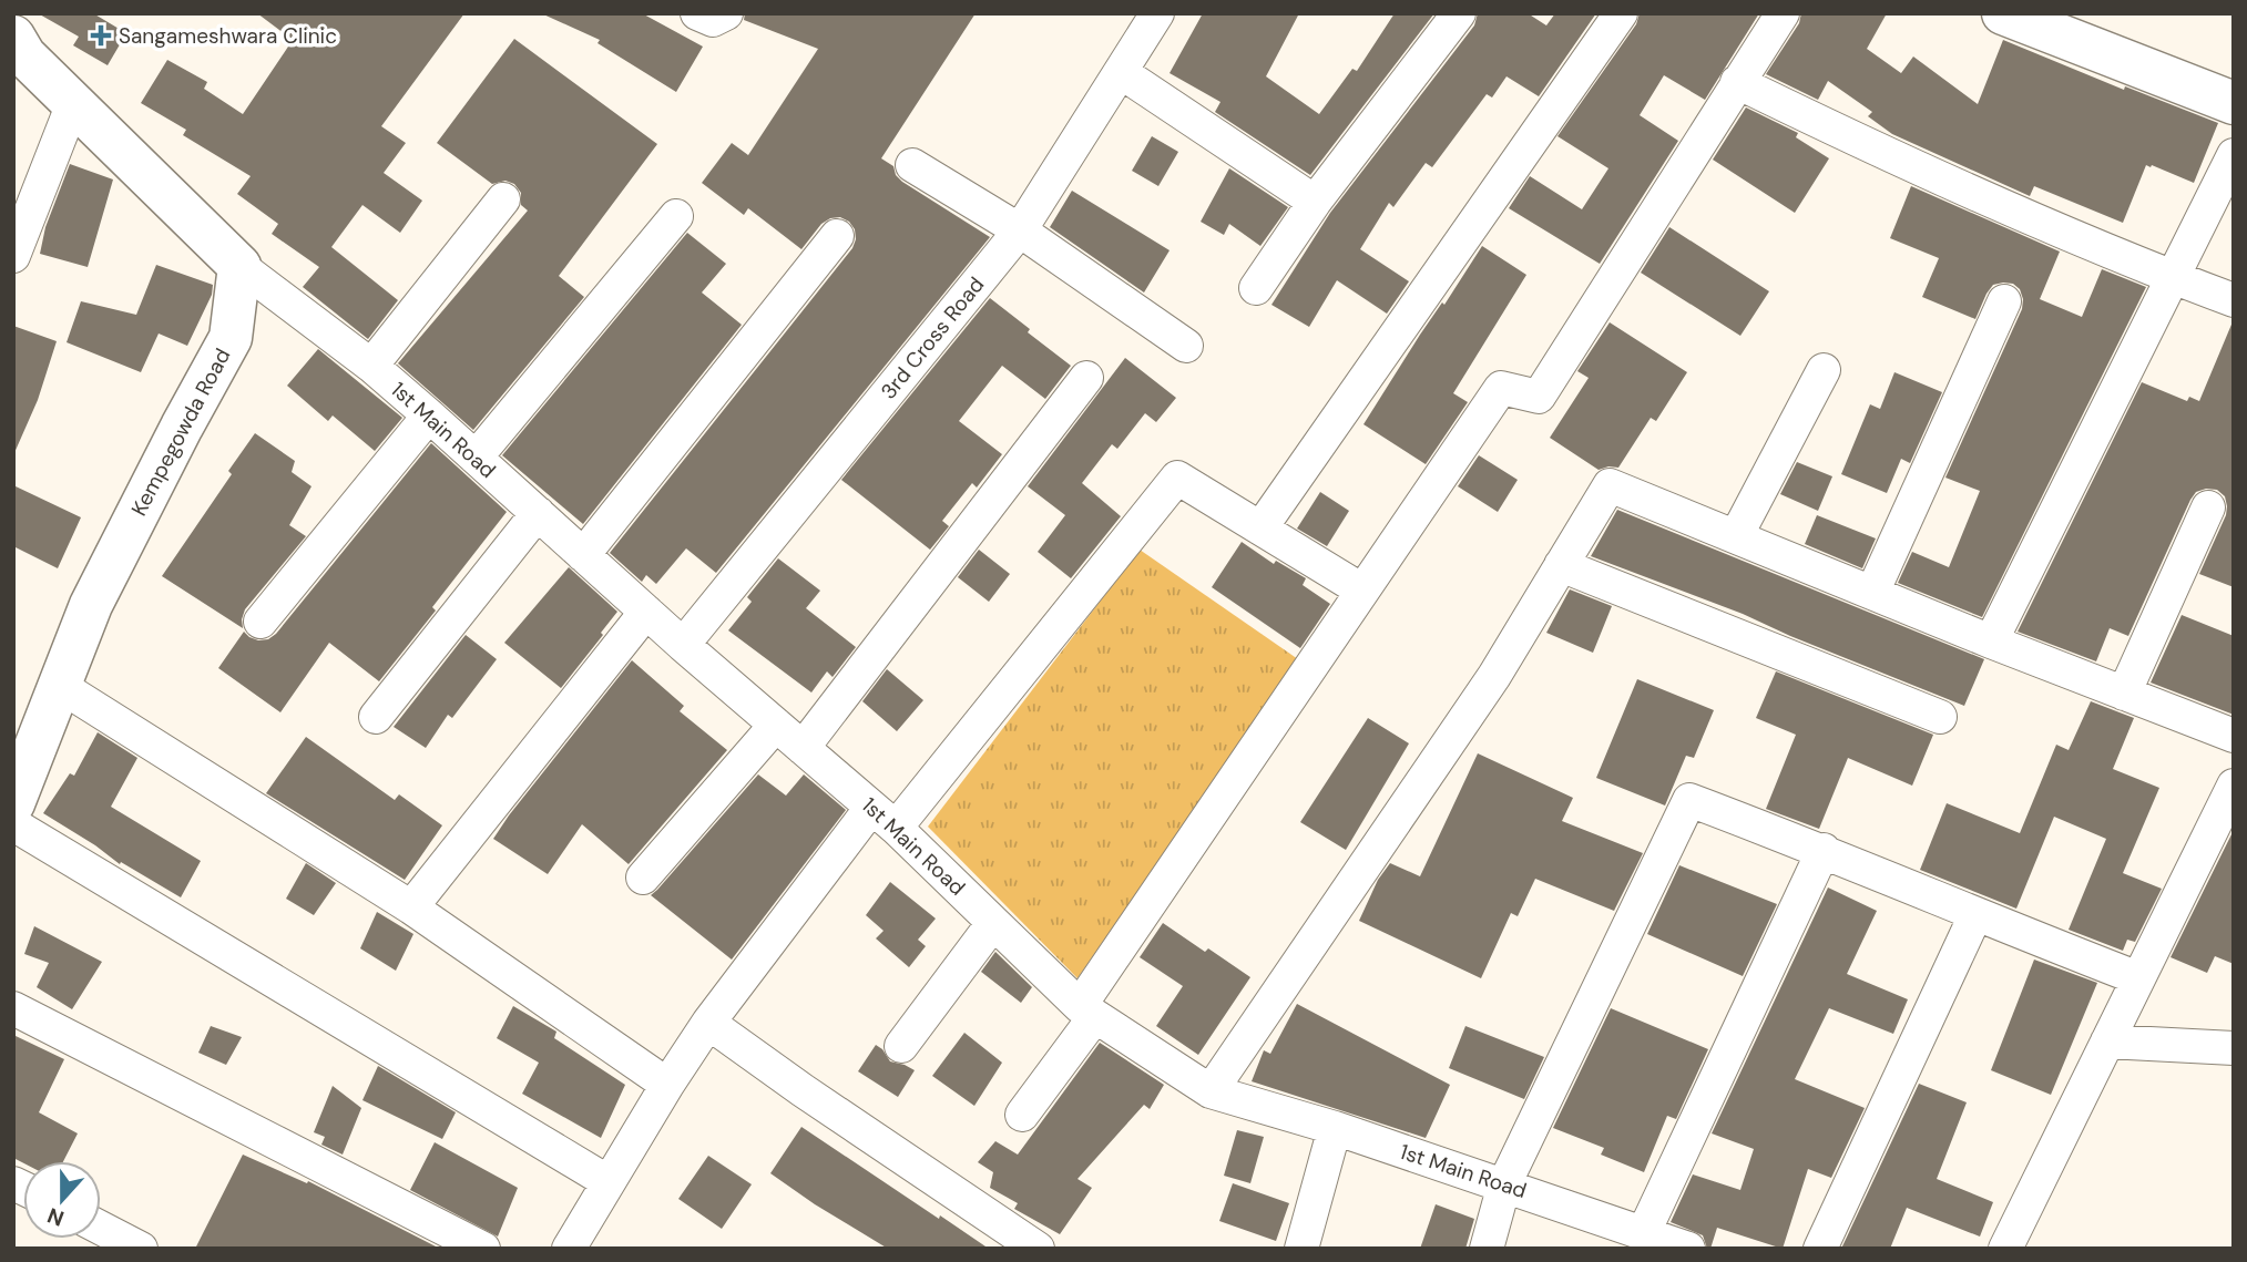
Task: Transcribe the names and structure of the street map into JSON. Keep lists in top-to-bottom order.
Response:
{
  "streets": {
    "street": ["3rd Cross Road", "1st Main Road", "Kempegowda Road"]
  },
  "crossings": [
    ["3rd Cross Road", "1st Main Road"],
    ["1st Main Road", "Kempegowda Road"]
  ],
  "places": {
    "health": ["Sangameshwara Clinic"]
  },
  "north": "bottom"
}
